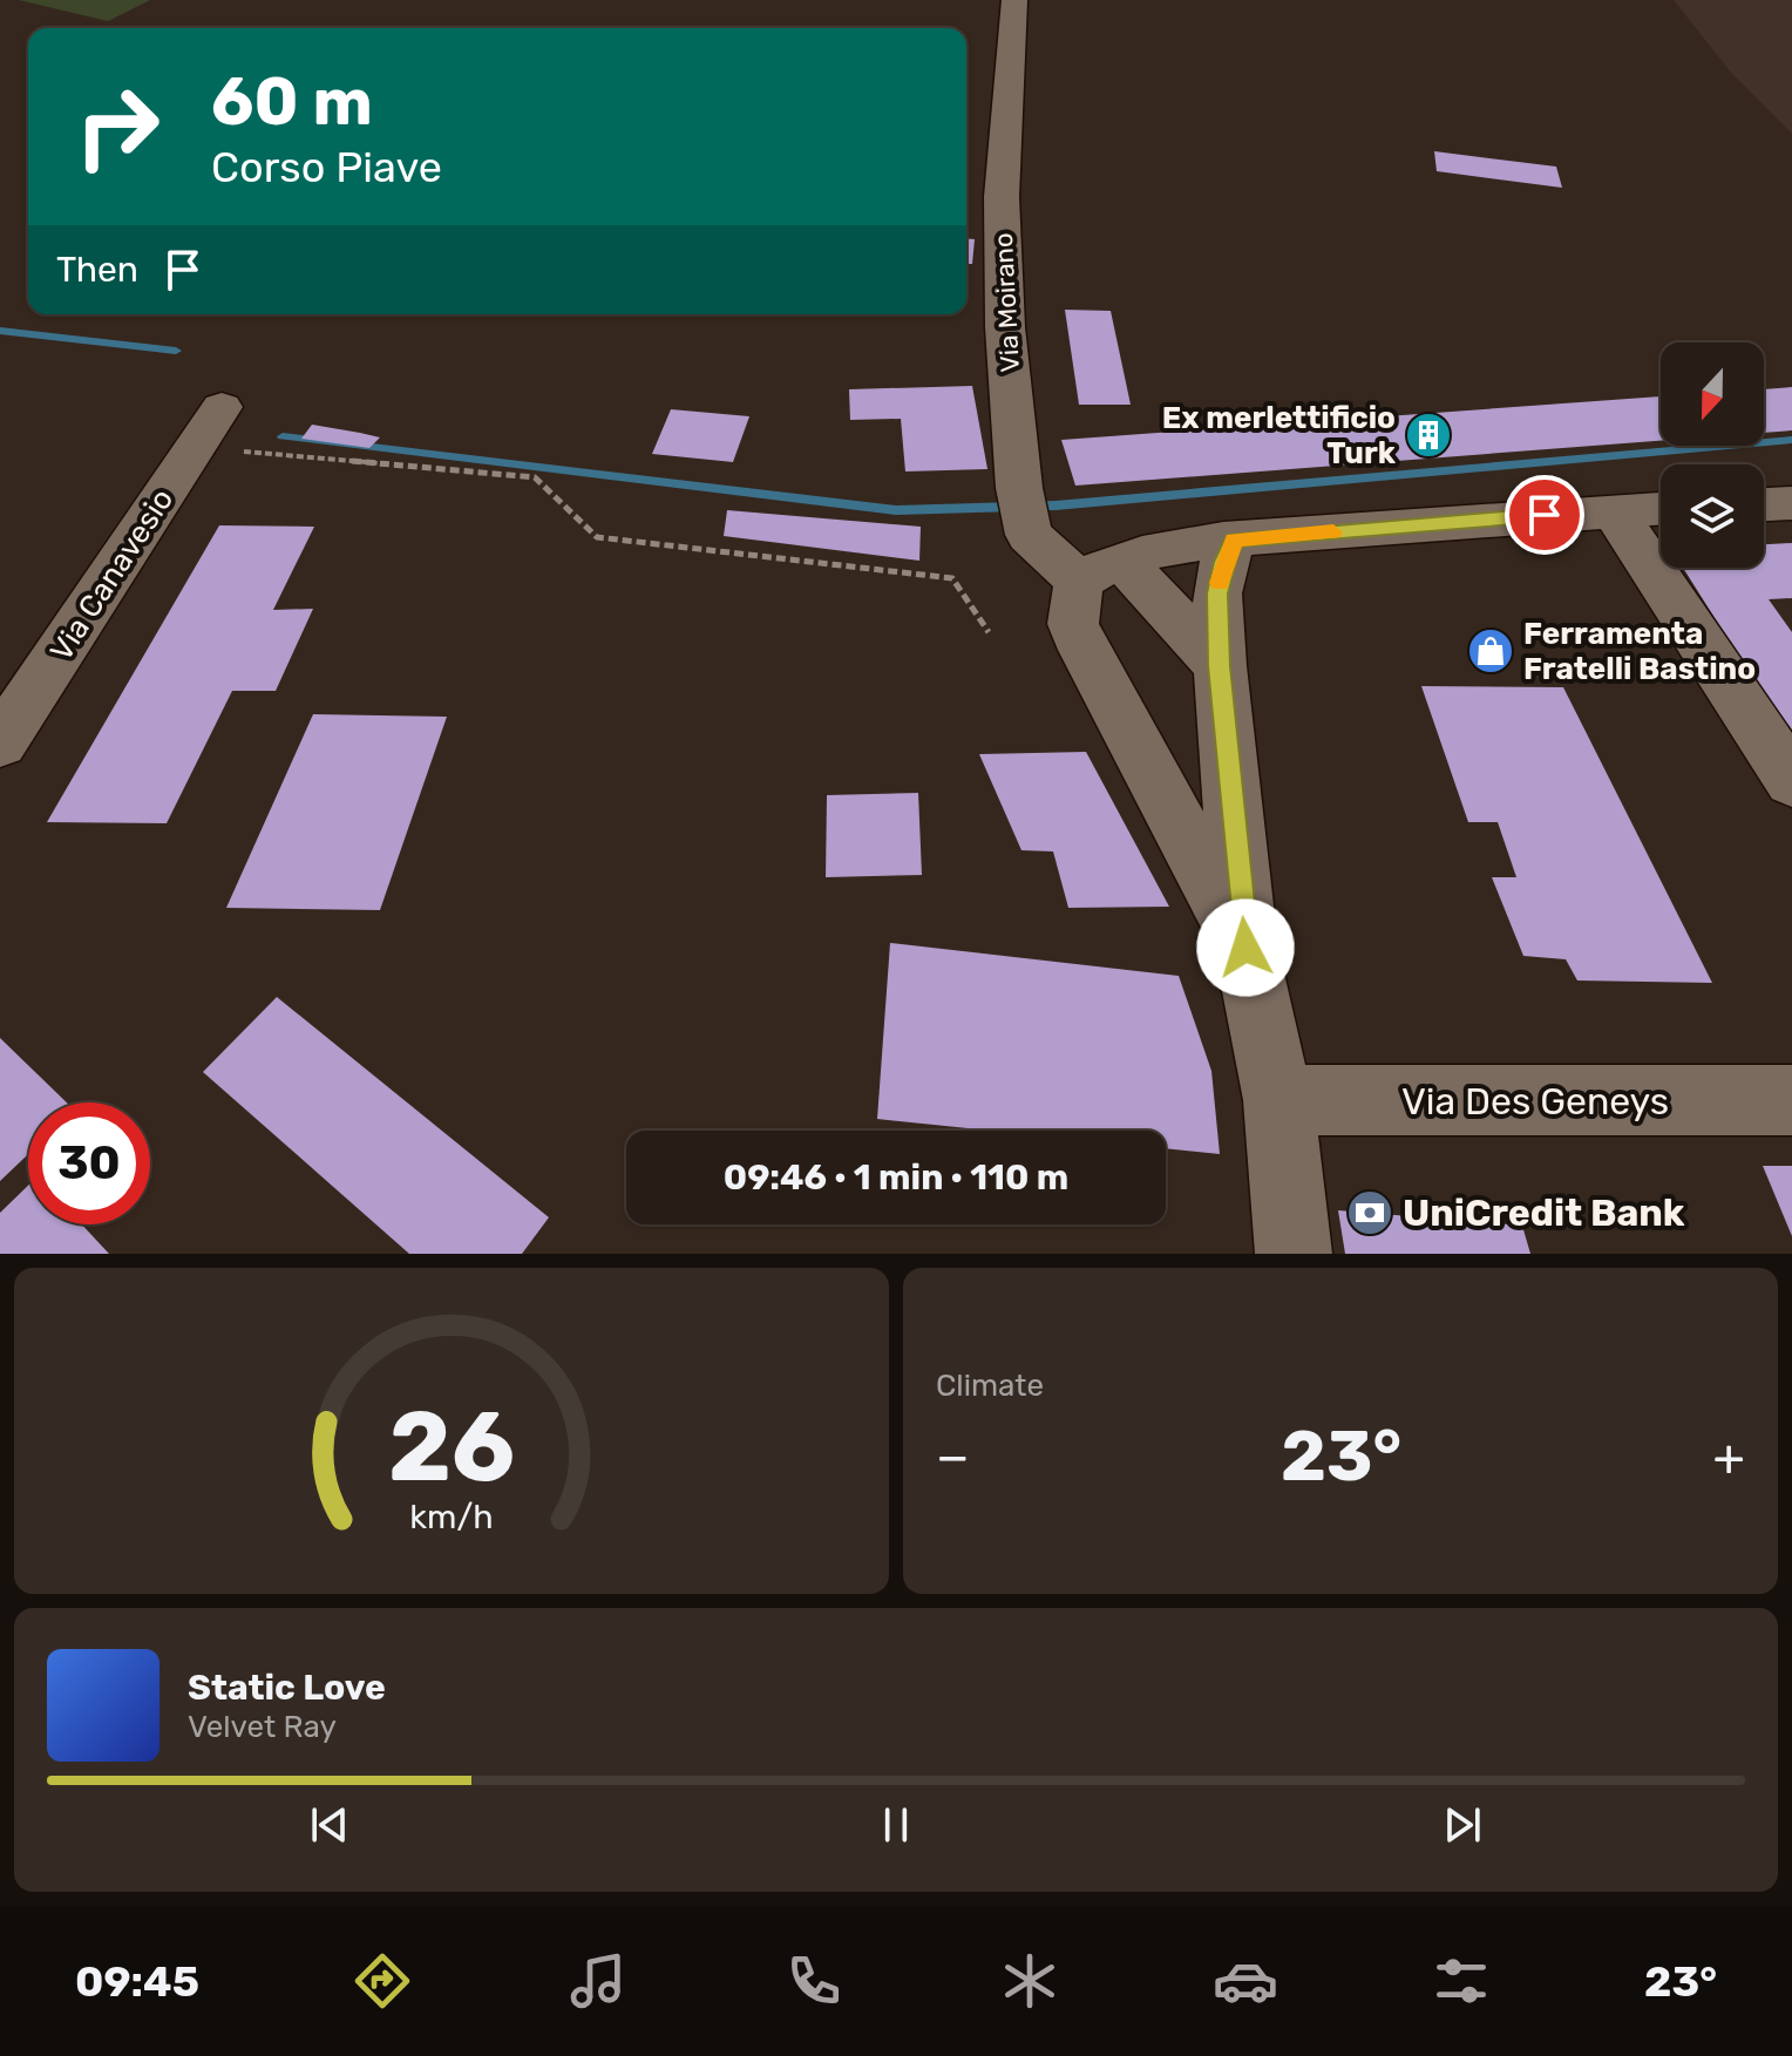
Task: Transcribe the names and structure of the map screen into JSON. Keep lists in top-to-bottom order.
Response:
{
  "streets": {
    "street": ["Via Moirano", "Via Canavesio", "Via Des Geneys"]
  },
  "places": {
    "building": ["Ex merlettificio Turk"],
    "shop": ["Ferramenta Fratelli Bastino"],
    "bank": ["UniCredit Bank"]
  },
  "north": "bottom",
  "page": {
    "turn": ["60 m", "Corso Piave"],
    "then": "Then",
    "limit": "30",
    "trip": "09:46 · 1 min · 110 m",
    "tile": "Climate",
    "heat": ["−", "23°", "+"],
    "song": ["Static Love", "Velvet Ray"],
    "tabs": ["09:45", "23°"],
    "gauge": ["26", "km/h"]
  }
}
